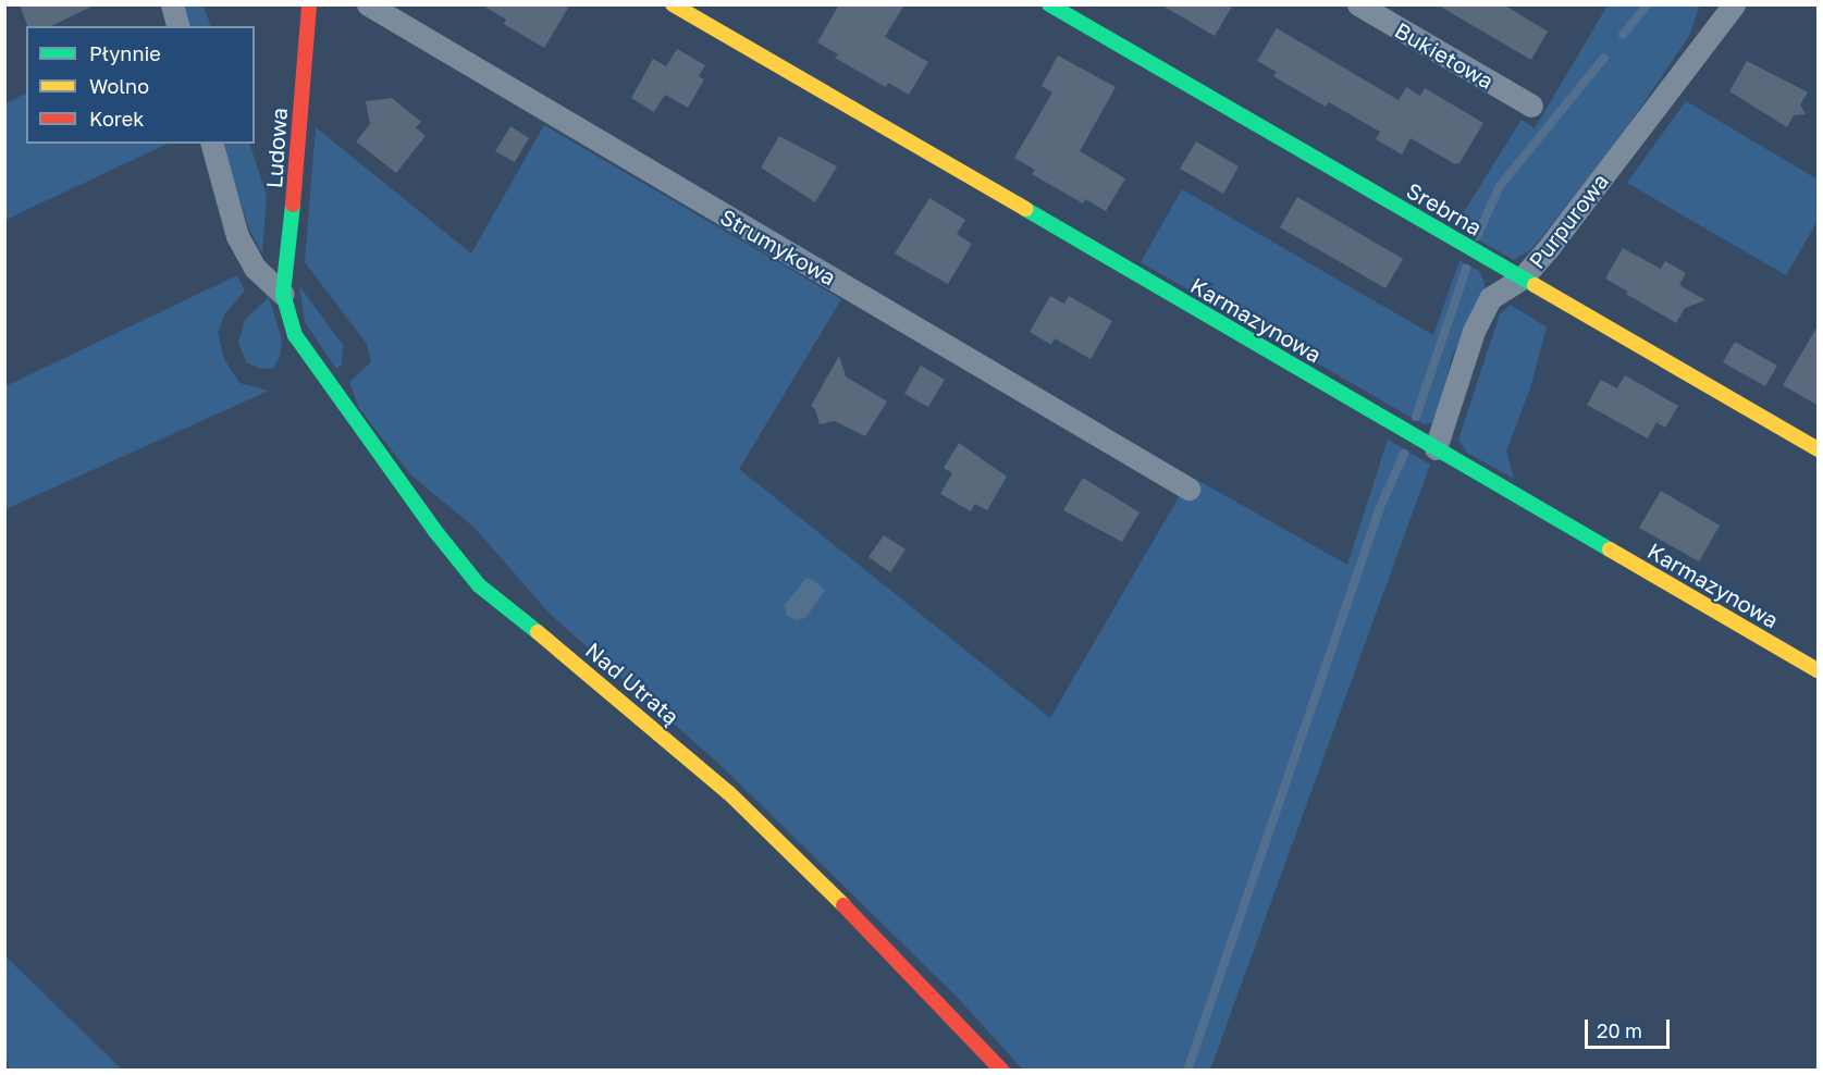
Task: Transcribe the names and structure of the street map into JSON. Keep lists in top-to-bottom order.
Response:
{
  "streets": {
    "street": [
      "Bukietowa",
      "Ludowa",
      "Srebrna",
      "Purpurowa",
      "Strumykowa",
      "Karmazynowa",
      "Nad Utratą"
    ]
  },
  "crossings": [
    ["Ludowa", "Nad Utratą"],
    ["Srebrna", "Purpurowa"],
    ["Purpurowa", "Karmazynowa"]
  ],
  "legend": ["Płynnie", "Wolno", "Korek"],
  "scale_bar": "20 m"
}
